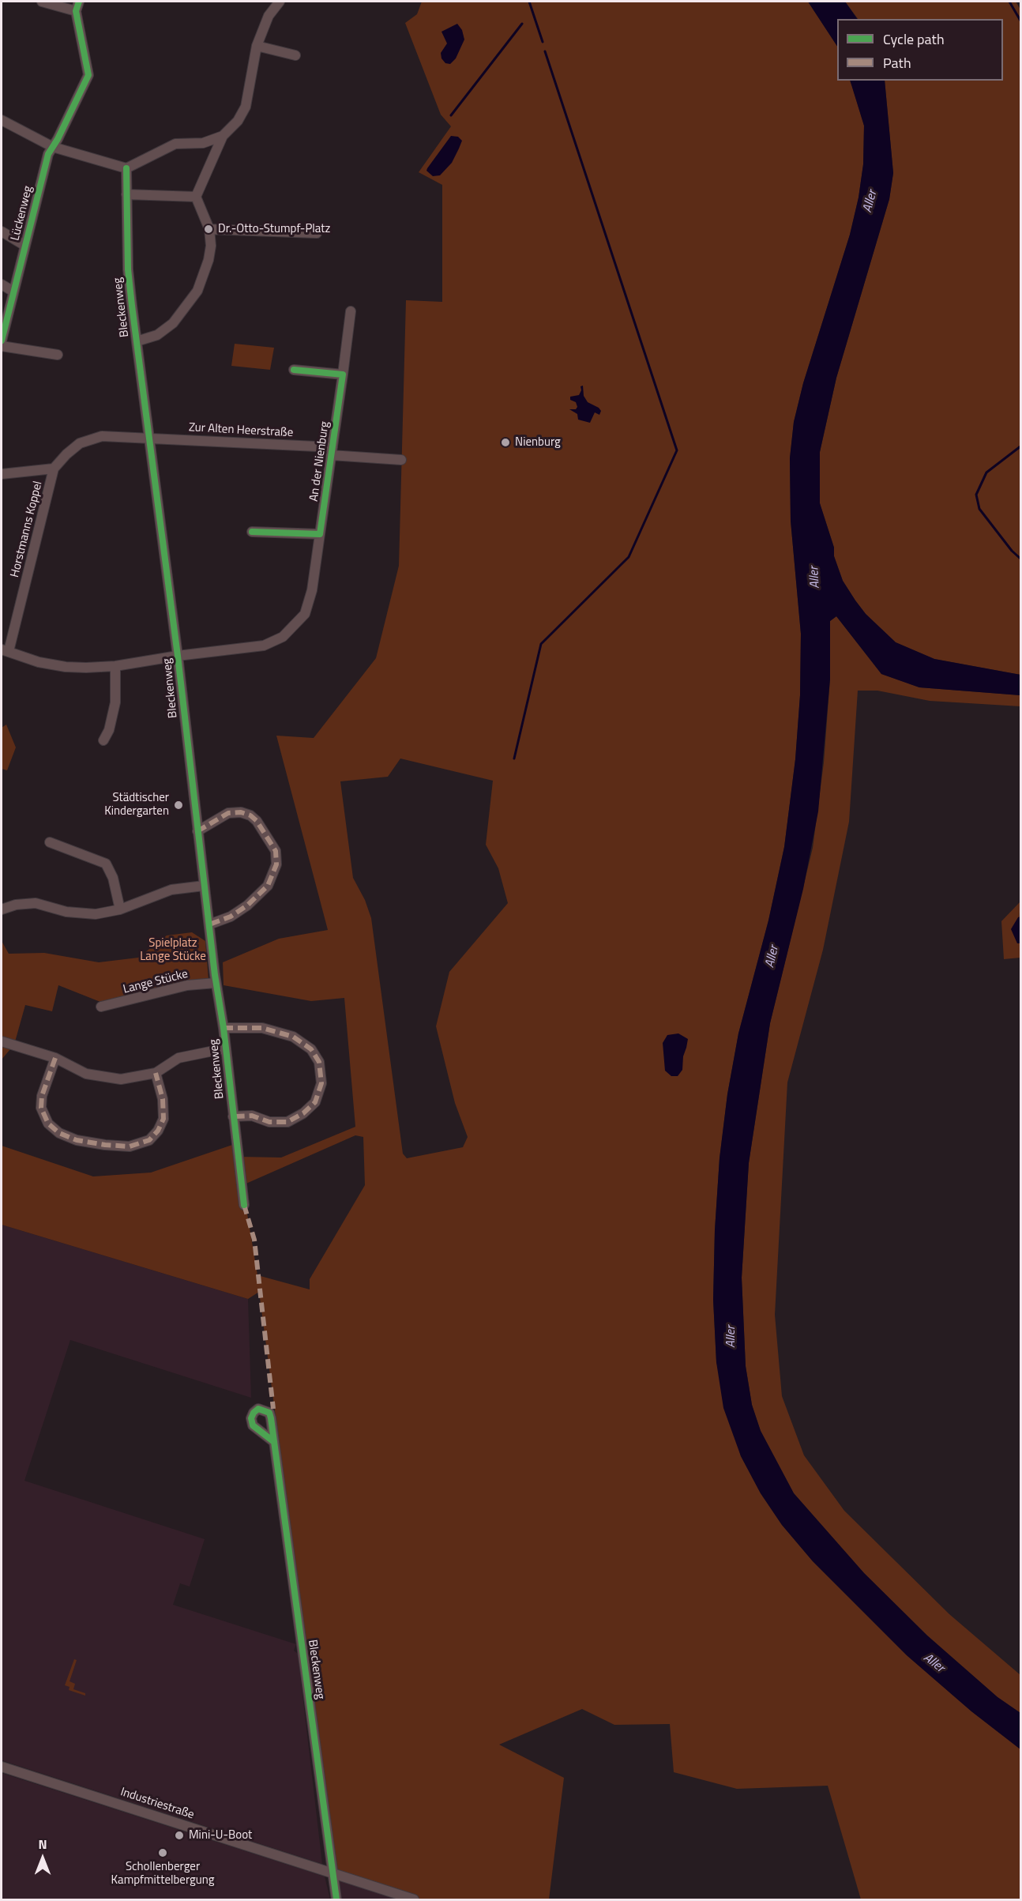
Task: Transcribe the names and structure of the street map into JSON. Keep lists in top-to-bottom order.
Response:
{
  "streets": {
    "street": [
      "Lückenweg",
      "Bleckenweg",
      "Zur Alten Heerstraße",
      "An der Nienburg",
      "Horstmanns Koppel",
      "Lange Stücke",
      "Industriestraße"
    ]
  },
  "crossings": [
    ["Bleckenweg", "Zur Alten Heerstraße"],
    ["Bleckenweg", "An der Nienburg"],
    ["Bleckenweg", "Horstmanns Koppel"],
    ["Bleckenweg", "Lange Stücke"],
    ["Bleckenweg", "Industriestraße"],
    ["Zur Alten Heerstraße", "An der Nienburg"],
    ["Zur Alten Heerstraße", "Horstmanns Koppel"],
    ["An der Nienburg", "Horstmanns Koppel"]
  ],
  "water": ["Aller"],
  "parks": ["Spielplatz Lange Stücke"],
  "places": [
    "Dr.-Otto-Stumpf-Platz",
    "Nienburg",
    "Städtischer Kindergarten",
    "Mini-U-Boot",
    "Schollenberger Kampfmittelbergung"
  ],
  "legend": ["Cycle path", "Path"],
  "north": "top"
}
